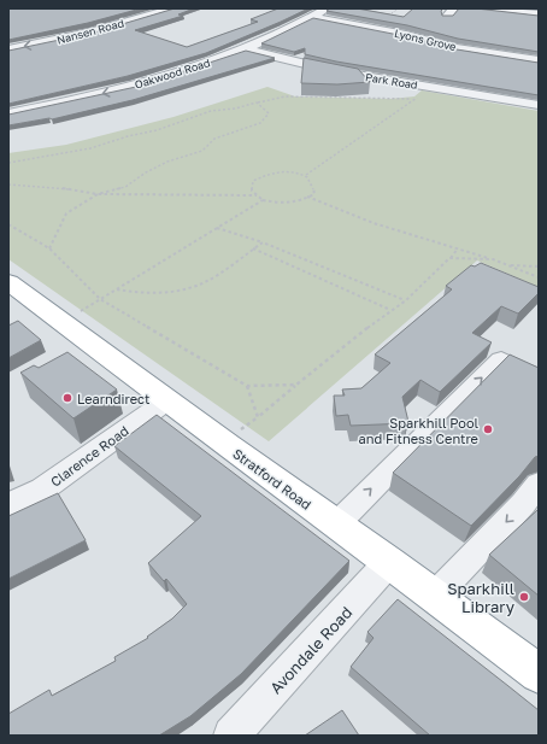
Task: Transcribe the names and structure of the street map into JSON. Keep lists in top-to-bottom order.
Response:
{
  "streets": {
    "highway": ["Stratford Road"],
    "street": [
      "Nansen Road",
      "Lyons Grove",
      "Oakwood Road",
      "Park Road",
      "Clarence Road",
      "Avondale Road"
    ]
  },
  "crossings": [
    ["Lyons Grove", "Oakwood Road"],
    ["Oakwood Road", "Park Road"],
    ["Clarence Road", "Stratford Road"],
    ["Stratford Road", "Avondale Road"]
  ],
  "one_way": ["Nansen Road", "Oakwood Road"],
  "places": ["Learndirect", "Sparkhill Pool and Fitness Centre", "Sparkhill Library"]
}
